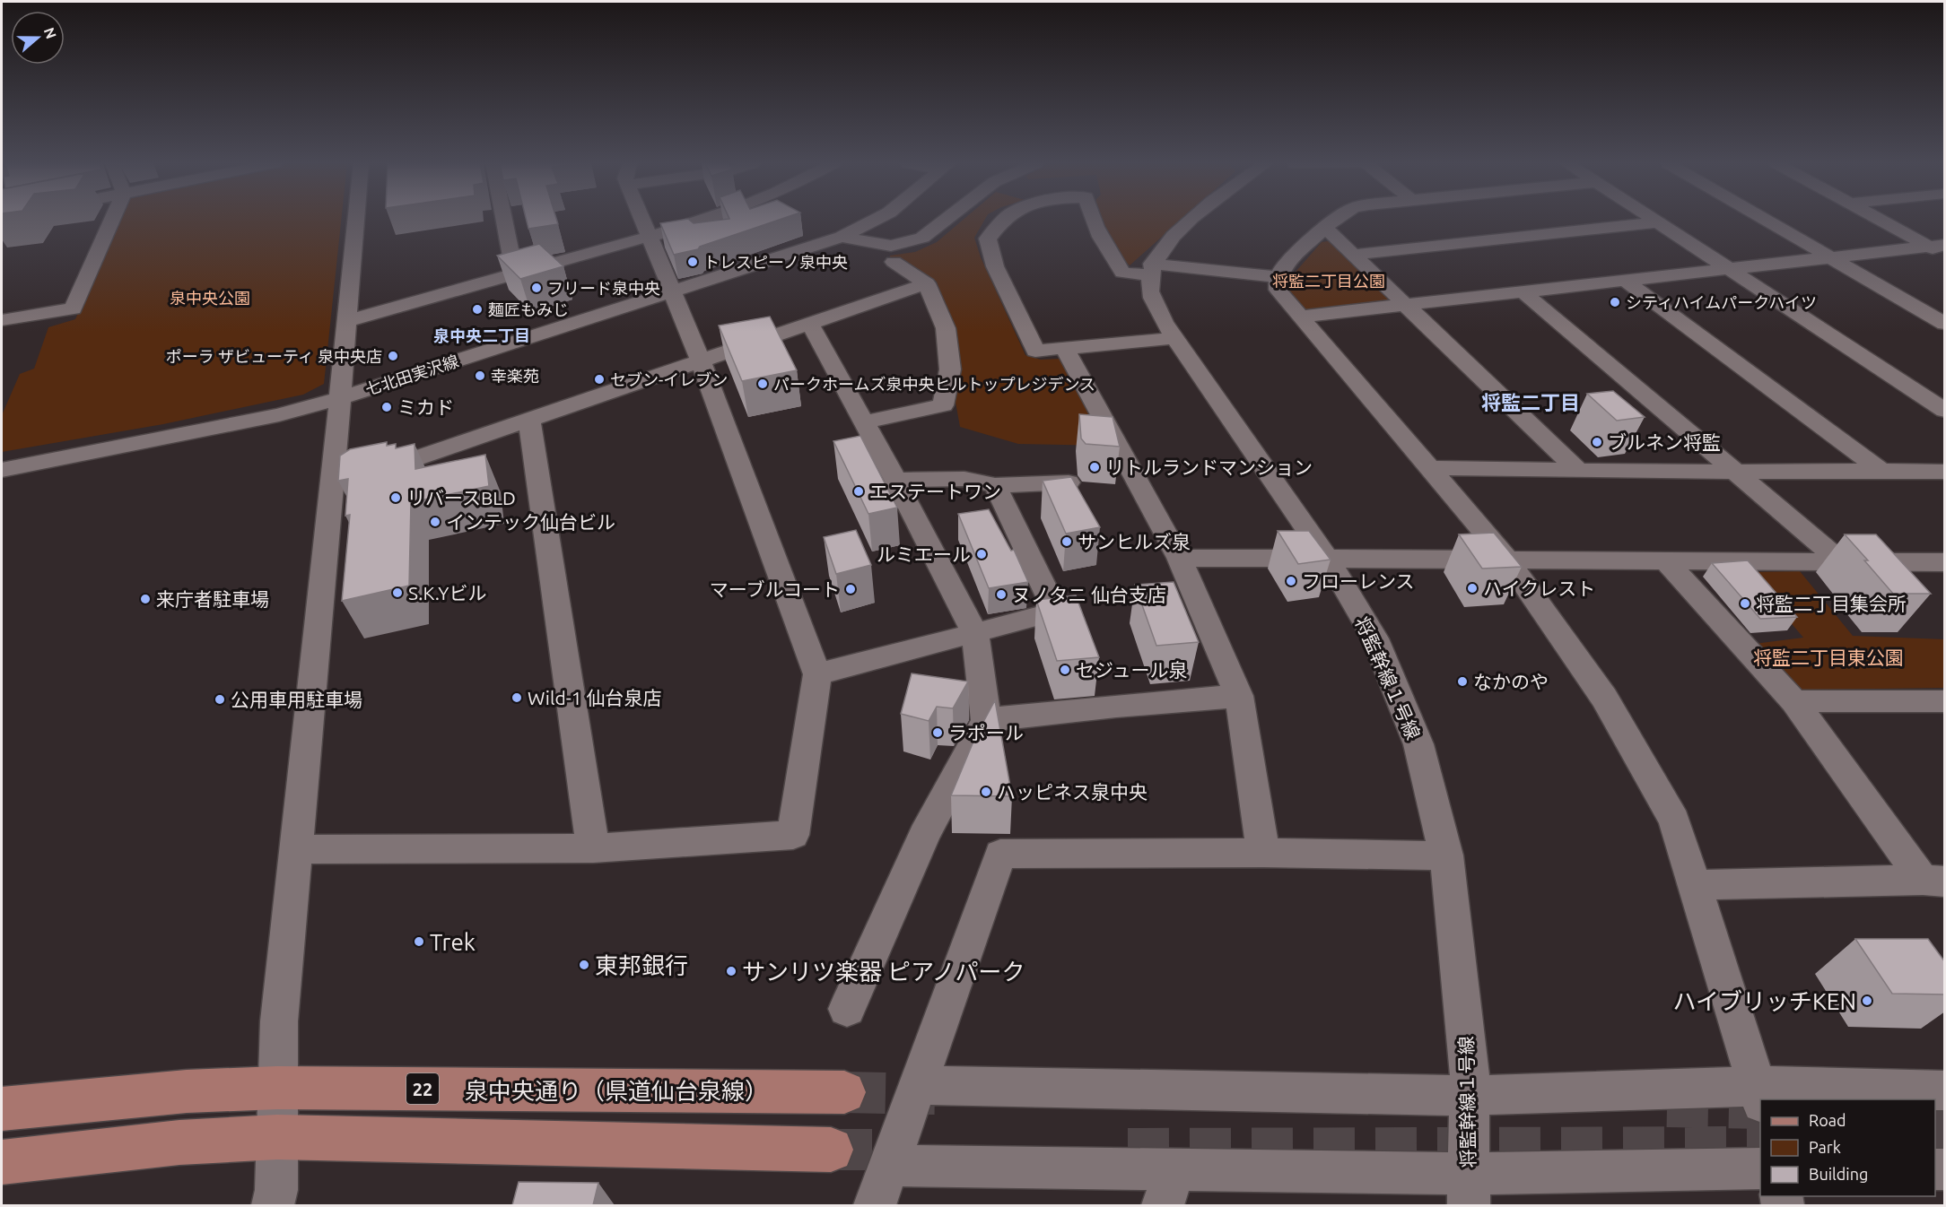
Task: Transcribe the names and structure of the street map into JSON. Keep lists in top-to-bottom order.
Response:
{
  "streets": {
    "main road": ["22", "泉中央通り（県道仙台泉線）"],
    "street": ["七北田実沢線", "将監幹線１号線"]
  },
  "districts": ["泉中央二丁目", "将監二丁目"],
  "parks": ["将監二丁目公園", "泉中央公園", "将監二丁目東公園"],
  "places": [
    "トレスピーノ泉中央",
    "フリード泉中央",
    "シティハイムパークハイツ",
    "麺匠もみじ",
    "ポーラ ザビューティ 泉中央店",
    "幸楽苑",
    "セブン-イレブン",
    "パークホームズ泉中央ヒルトップレジデンス",
    "ミカド",
    "ブルネン将監",
    "リトルランドマンション",
    "エステートワン",
    "リバースBLD",
    "インテック仙台ビル",
    "サンヒルズ泉",
    "ルミエール",
    "フローレンス",
    "ハイクレスト",
    "マーブルコート",
    "S.K.Yビル",
    "ヌノタニ 仙台支店",
    "来庁者駐車場",
    "将監二丁目集会所",
    "セジュール泉",
    "なかのや",
    "Wild-1 仙台泉店",
    "公用車用駐車場",
    "ラポール",
    "ハッピネス泉中央",
    "Trek",
    "東邦銀行",
    "サンリツ楽器 ピアノパーク",
    "ハイブリッチKEN"
  ],
  "legend": ["Road", "Park", "Building"],
  "north": "right"
}
